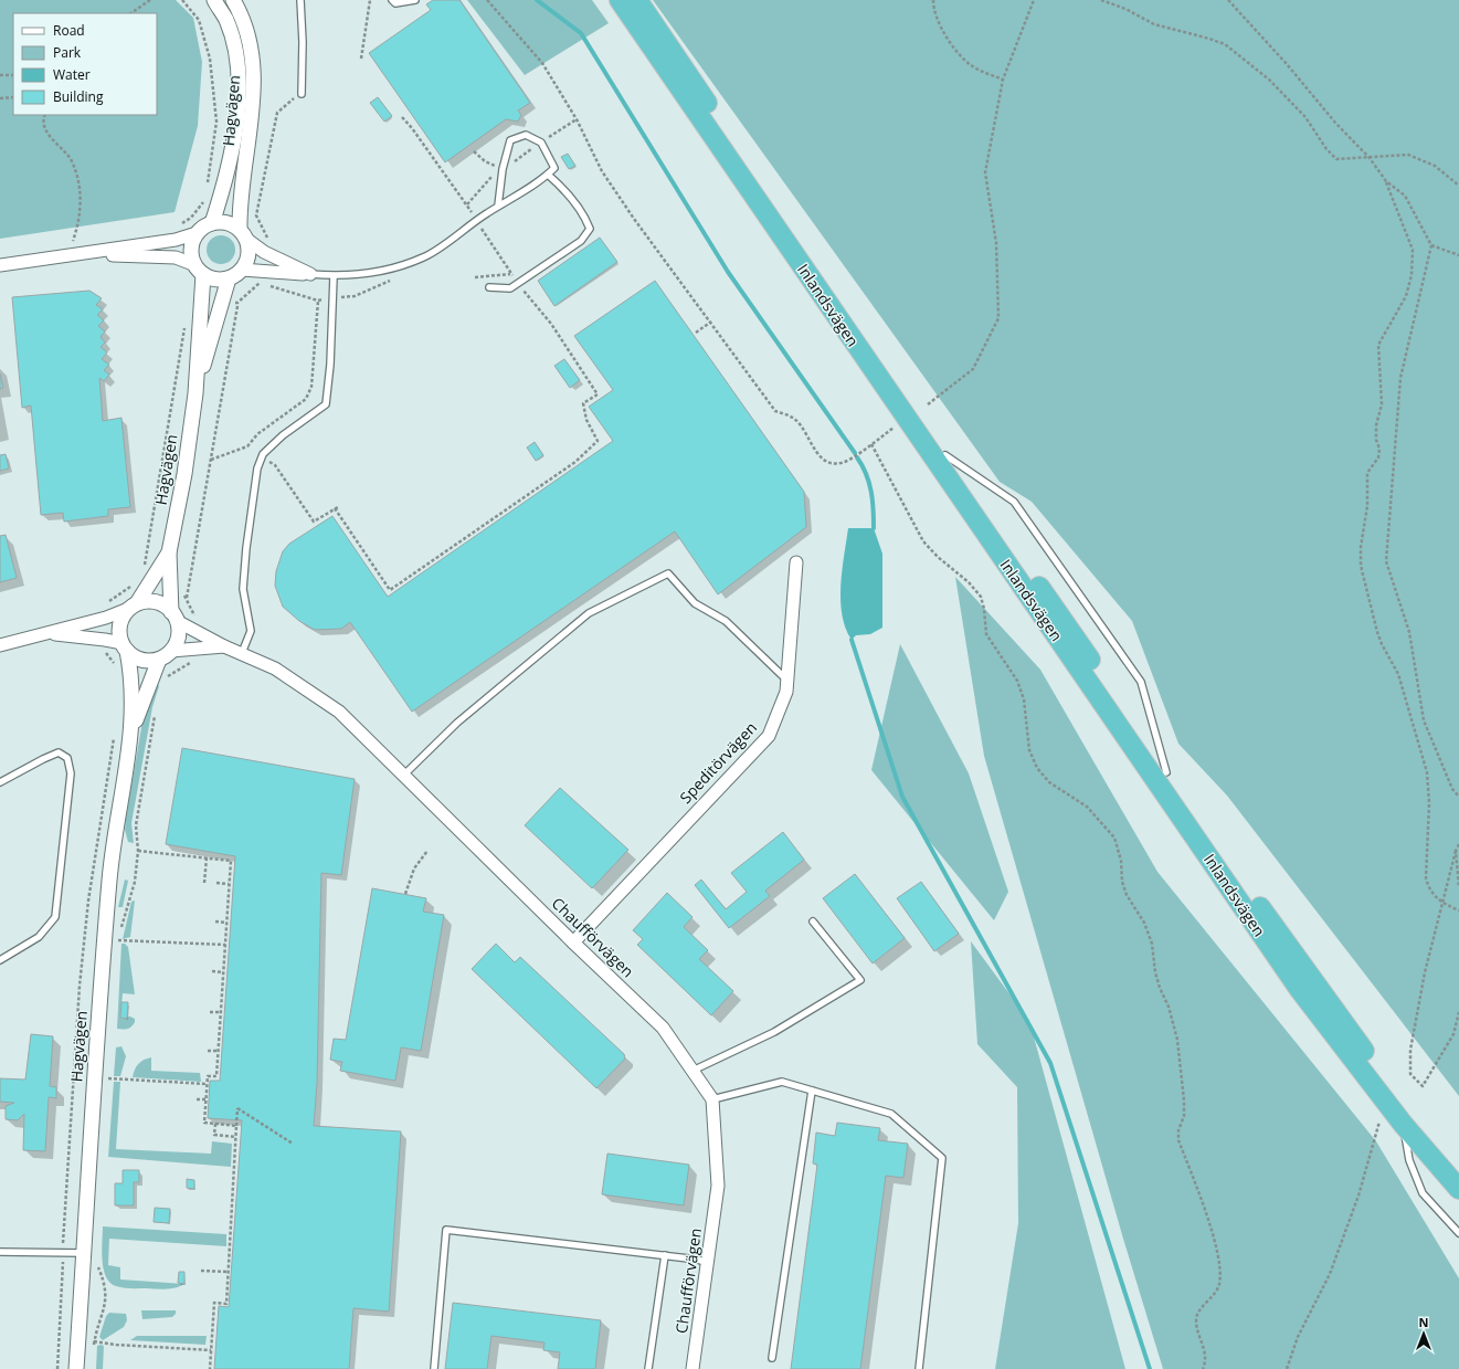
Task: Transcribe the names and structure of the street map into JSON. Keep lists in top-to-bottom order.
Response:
{
  "streets": {
    "highway": ["Inlandsvägen"],
    "street": ["Hagvägen", "Speditörvägen", "Chaufförvägen"]
  },
  "crossings": [
    ["Hagvägen", "Chaufförvägen"],
    ["Speditörvägen", "Chaufförvägen"]
  ],
  "legend": [
    "Road",
    "Park",
    "Water",
    "Building"
  ],
  "north": "top"
}
